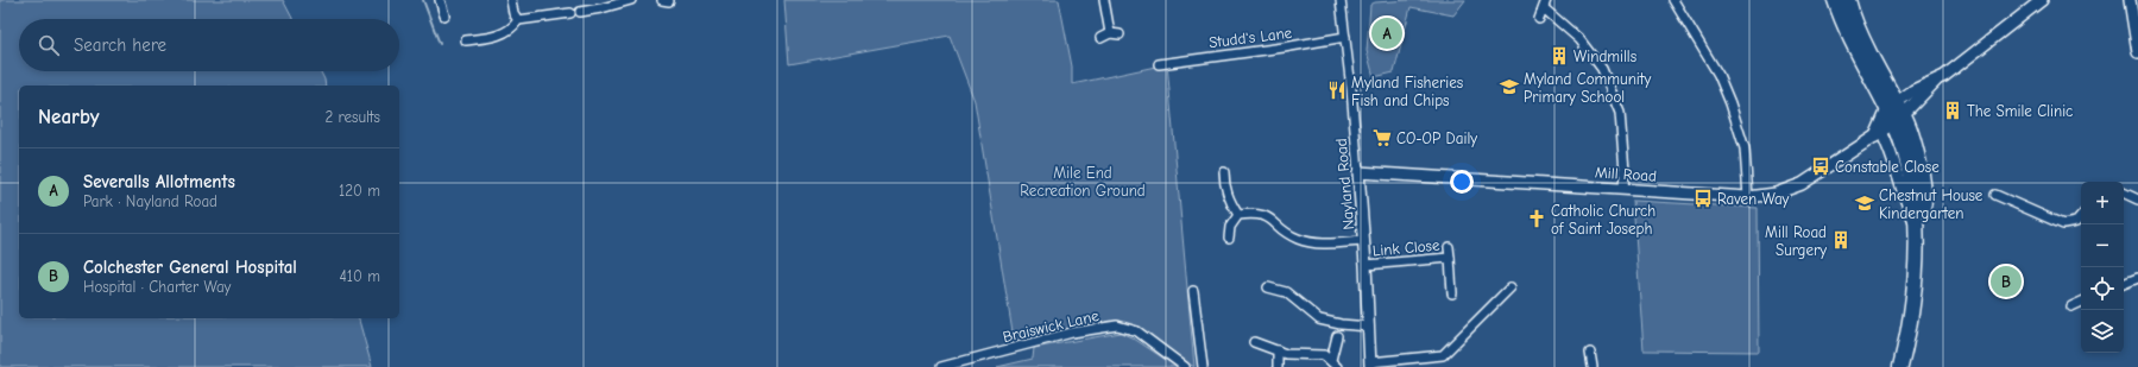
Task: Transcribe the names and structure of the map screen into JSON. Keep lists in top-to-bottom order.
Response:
{
  "streets": {
    "street": [
      "Studd's Lane",
      "Mill Road",
      "Nayland Road",
      "Link Close",
      "Braiswick Lane"
    ]
  },
  "crossings": [
    ["Studd's Lane", "Nayland Road"],
    ["Mill Road", "Nayland Road"],
    ["Nayland Road", "Link Close"]
  ],
  "parks": ["Mile End Recreation Ground"],
  "places": {
    "building": ["Windmills", "The Smile Clinic", "Mill Road Surgery"],
    "school or university": ["Myland Community Primary School", "Chestnut House Kindergarten"],
    "restaurant": ["Myland Fisheries Fish and Chips"],
    "supermarket": ["CO-OP Daily"],
    "bus stop": ["Constable Close", "Raven Way"],
    "church": ["Catholic Church of Saint Joseph"]
  },
  "page": {
    "pins": ["A", "B"],
    "search": "Search here",
    "heading": ["Nearby", "2 results"],
    "list": [
      {
        "mark": "A",
        "name": "Severalls Allotments",
        "note": "Park · Nayland Road",
        "value": "120 m"
      },
      {
        "mark": "B",
        "name": "Colchester General Hospital",
        "note": "Hospital · Charter Way",
        "value": "410 m"
      }
    ],
    "map_buttons": ["+", "−"]
  }
}
